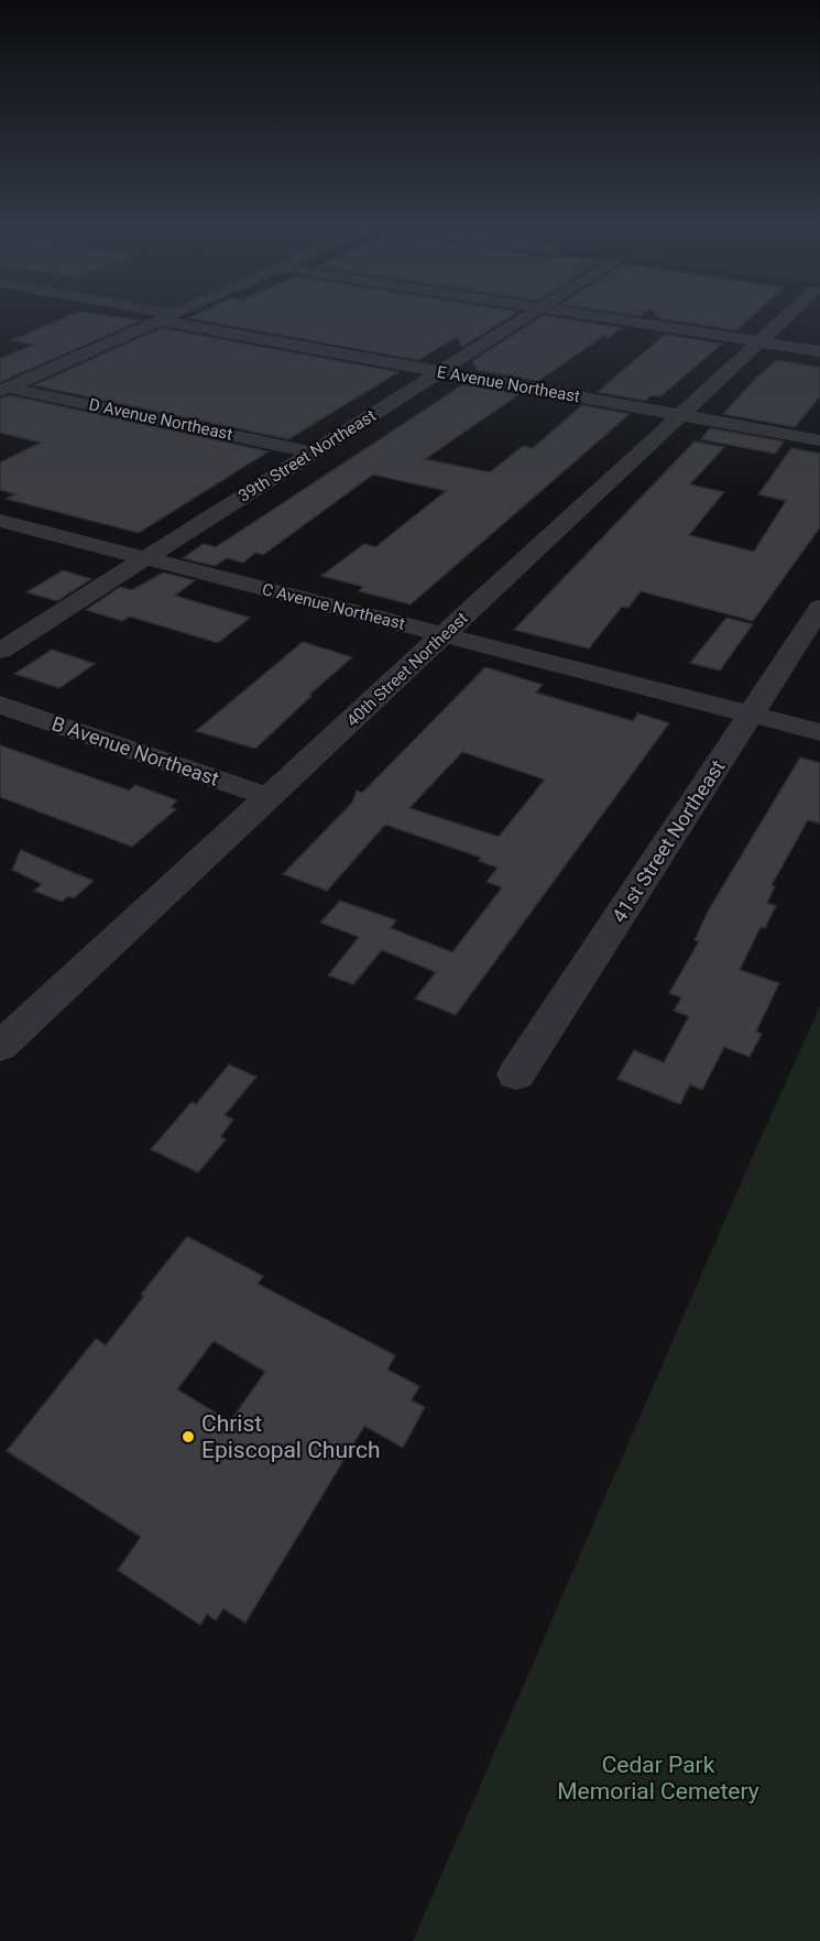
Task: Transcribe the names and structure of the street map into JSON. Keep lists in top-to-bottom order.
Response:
{
  "streets": {
    "street": [
      "E Avenue Northeast",
      "D Avenue Northeast",
      "39th Street Northeast",
      "C Avenue Northeast",
      "40th Street Northeast",
      "B Avenue Northeast",
      "41st Street Northeast"
    ]
  },
  "crossings": [
    ["E Avenue Northeast", "39th Street Northeast"],
    ["E Avenue Northeast", "40th Street Northeast"],
    ["D Avenue Northeast", "39th Street Northeast"],
    ["39th Street Northeast", "C Avenue Northeast"],
    ["C Avenue Northeast", "40th Street Northeast"],
    ["C Avenue Northeast", "41st Street Northeast"],
    ["40th Street Northeast", "B Avenue Northeast"]
  ],
  "parks": ["Cedar Park Memorial Cemetery"],
  "places": ["Christ Episcopal Church"]
}
